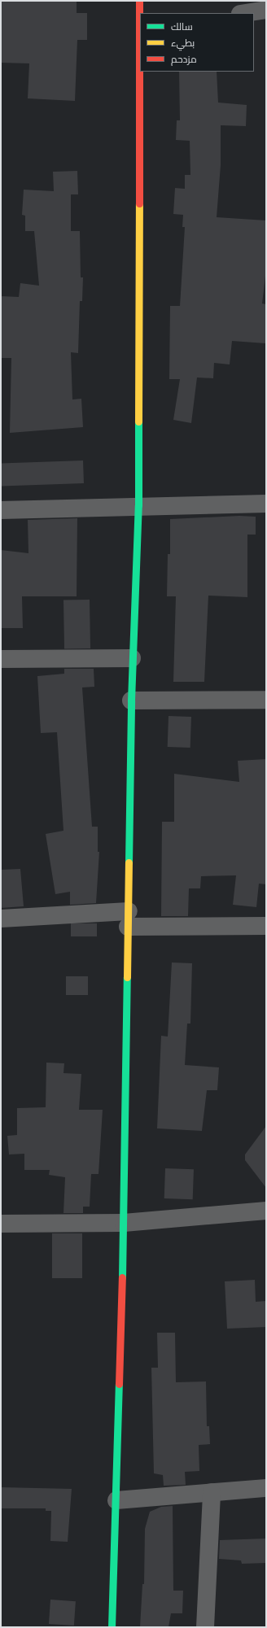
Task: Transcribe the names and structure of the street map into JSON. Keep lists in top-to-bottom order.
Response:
{
  "legend": ["سالك", "بطيء", "مزدحم"]
}
